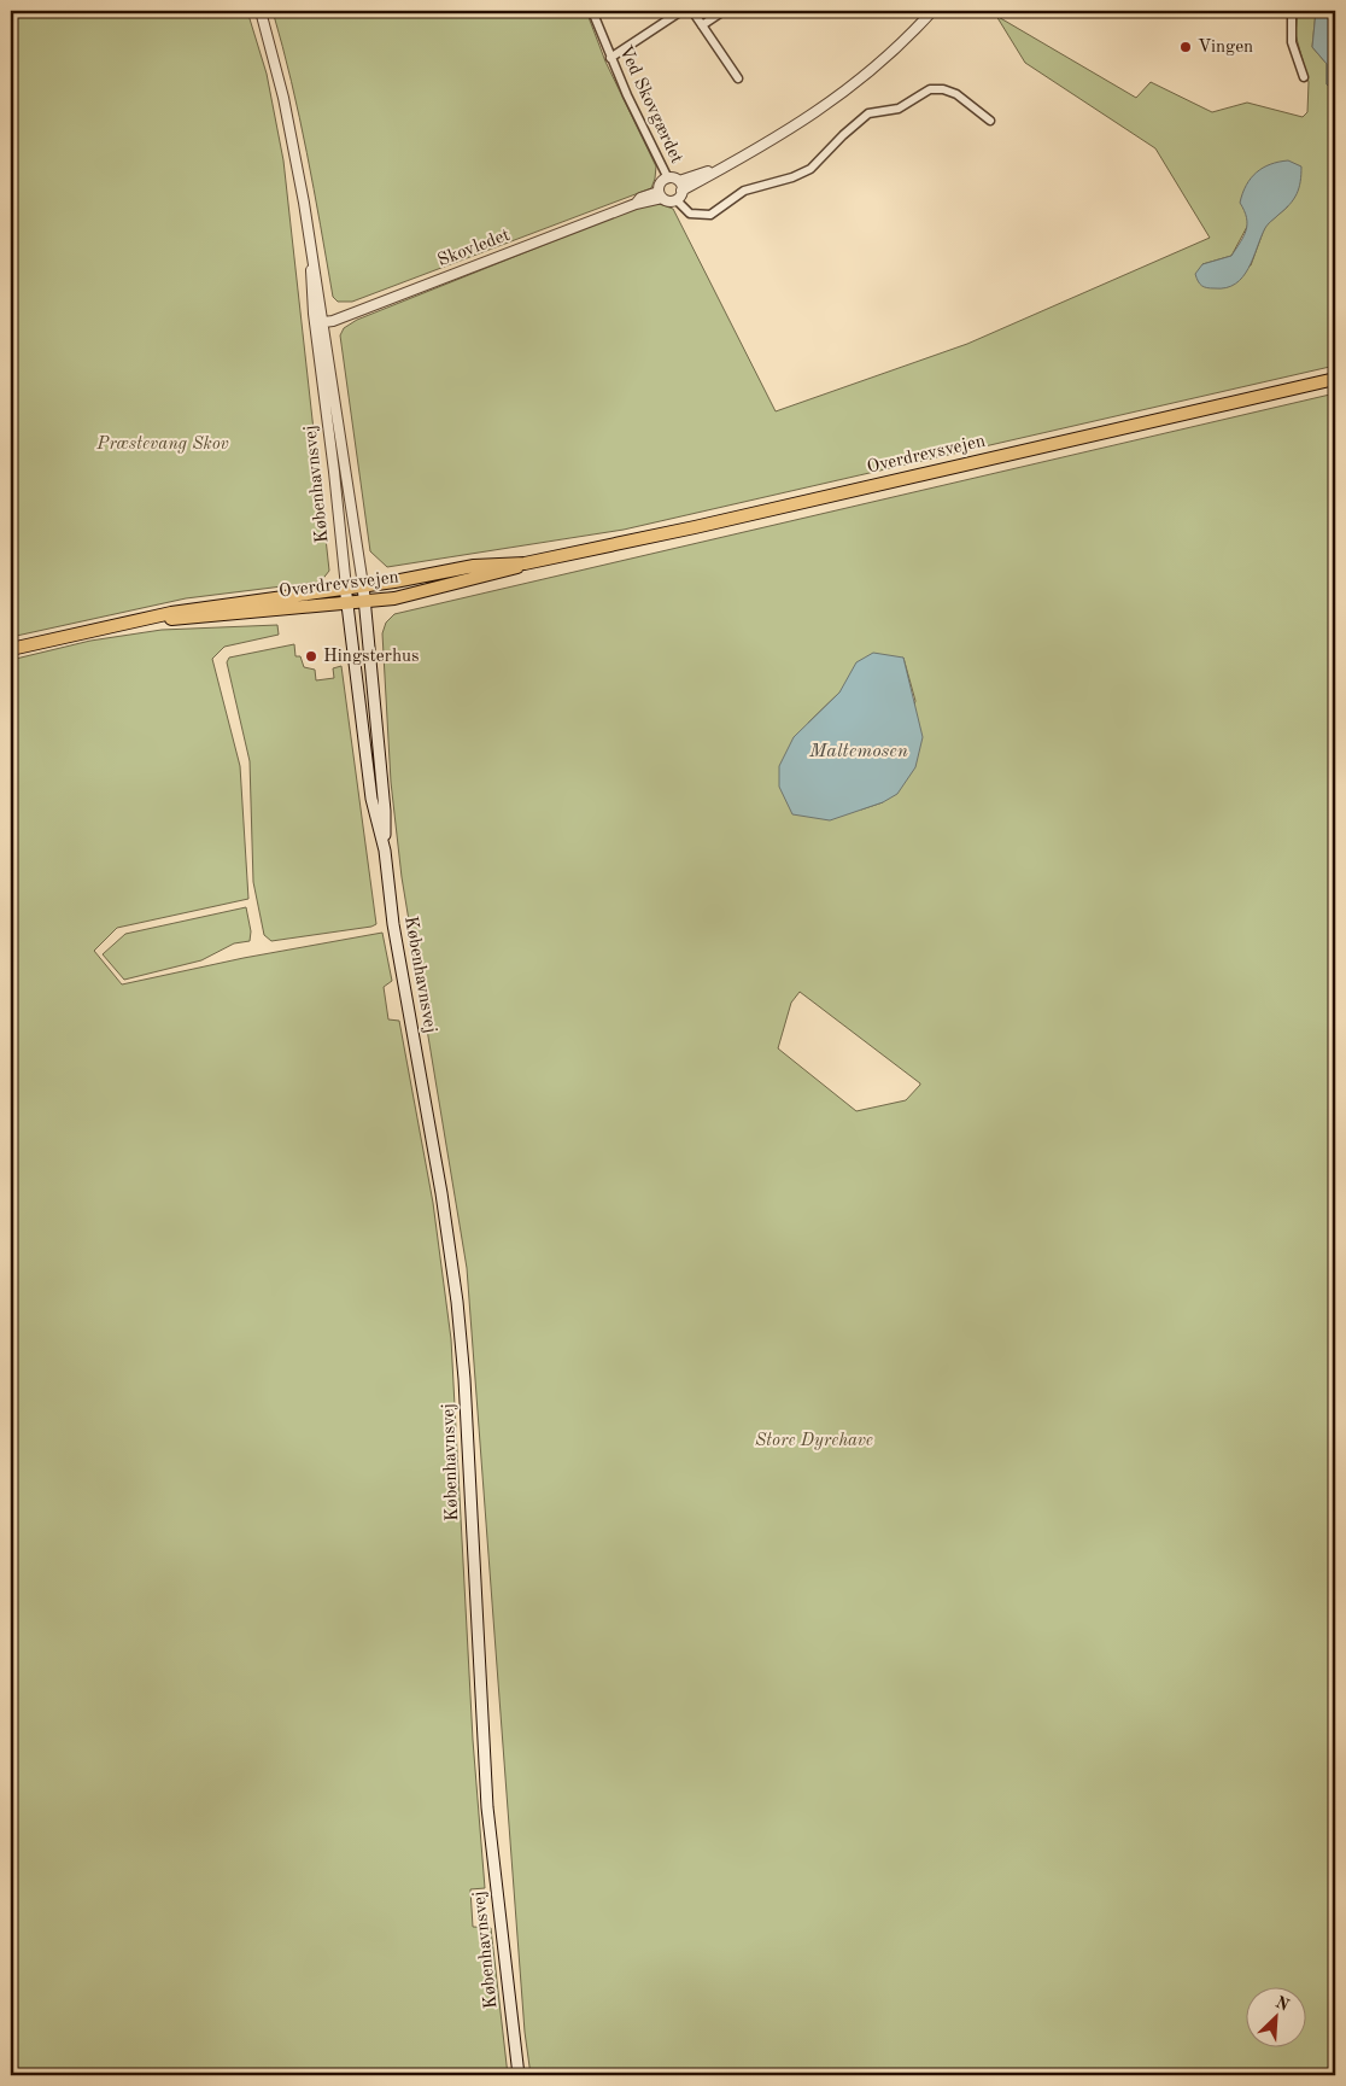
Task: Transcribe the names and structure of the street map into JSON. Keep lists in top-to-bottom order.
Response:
{
  "streets": {
    "main road": ["Overdrevsvejen", "Københavnsvej"],
    "street": ["Ved Skovgærdet", "Skovledet"]
  },
  "crossings": [
    ["Ved Skovgærdet", "Skovledet"],
    ["Skovledet", "Københavnsvej"],
    ["Overdrevsvejen", "Københavnsvej"]
  ],
  "water": ["Maltemosen"],
  "parks": ["Præstevang Skov", "Store Dyrehave"],
  "places": ["Vingen", "Hingsterhus"],
  "north": "top right"
}
